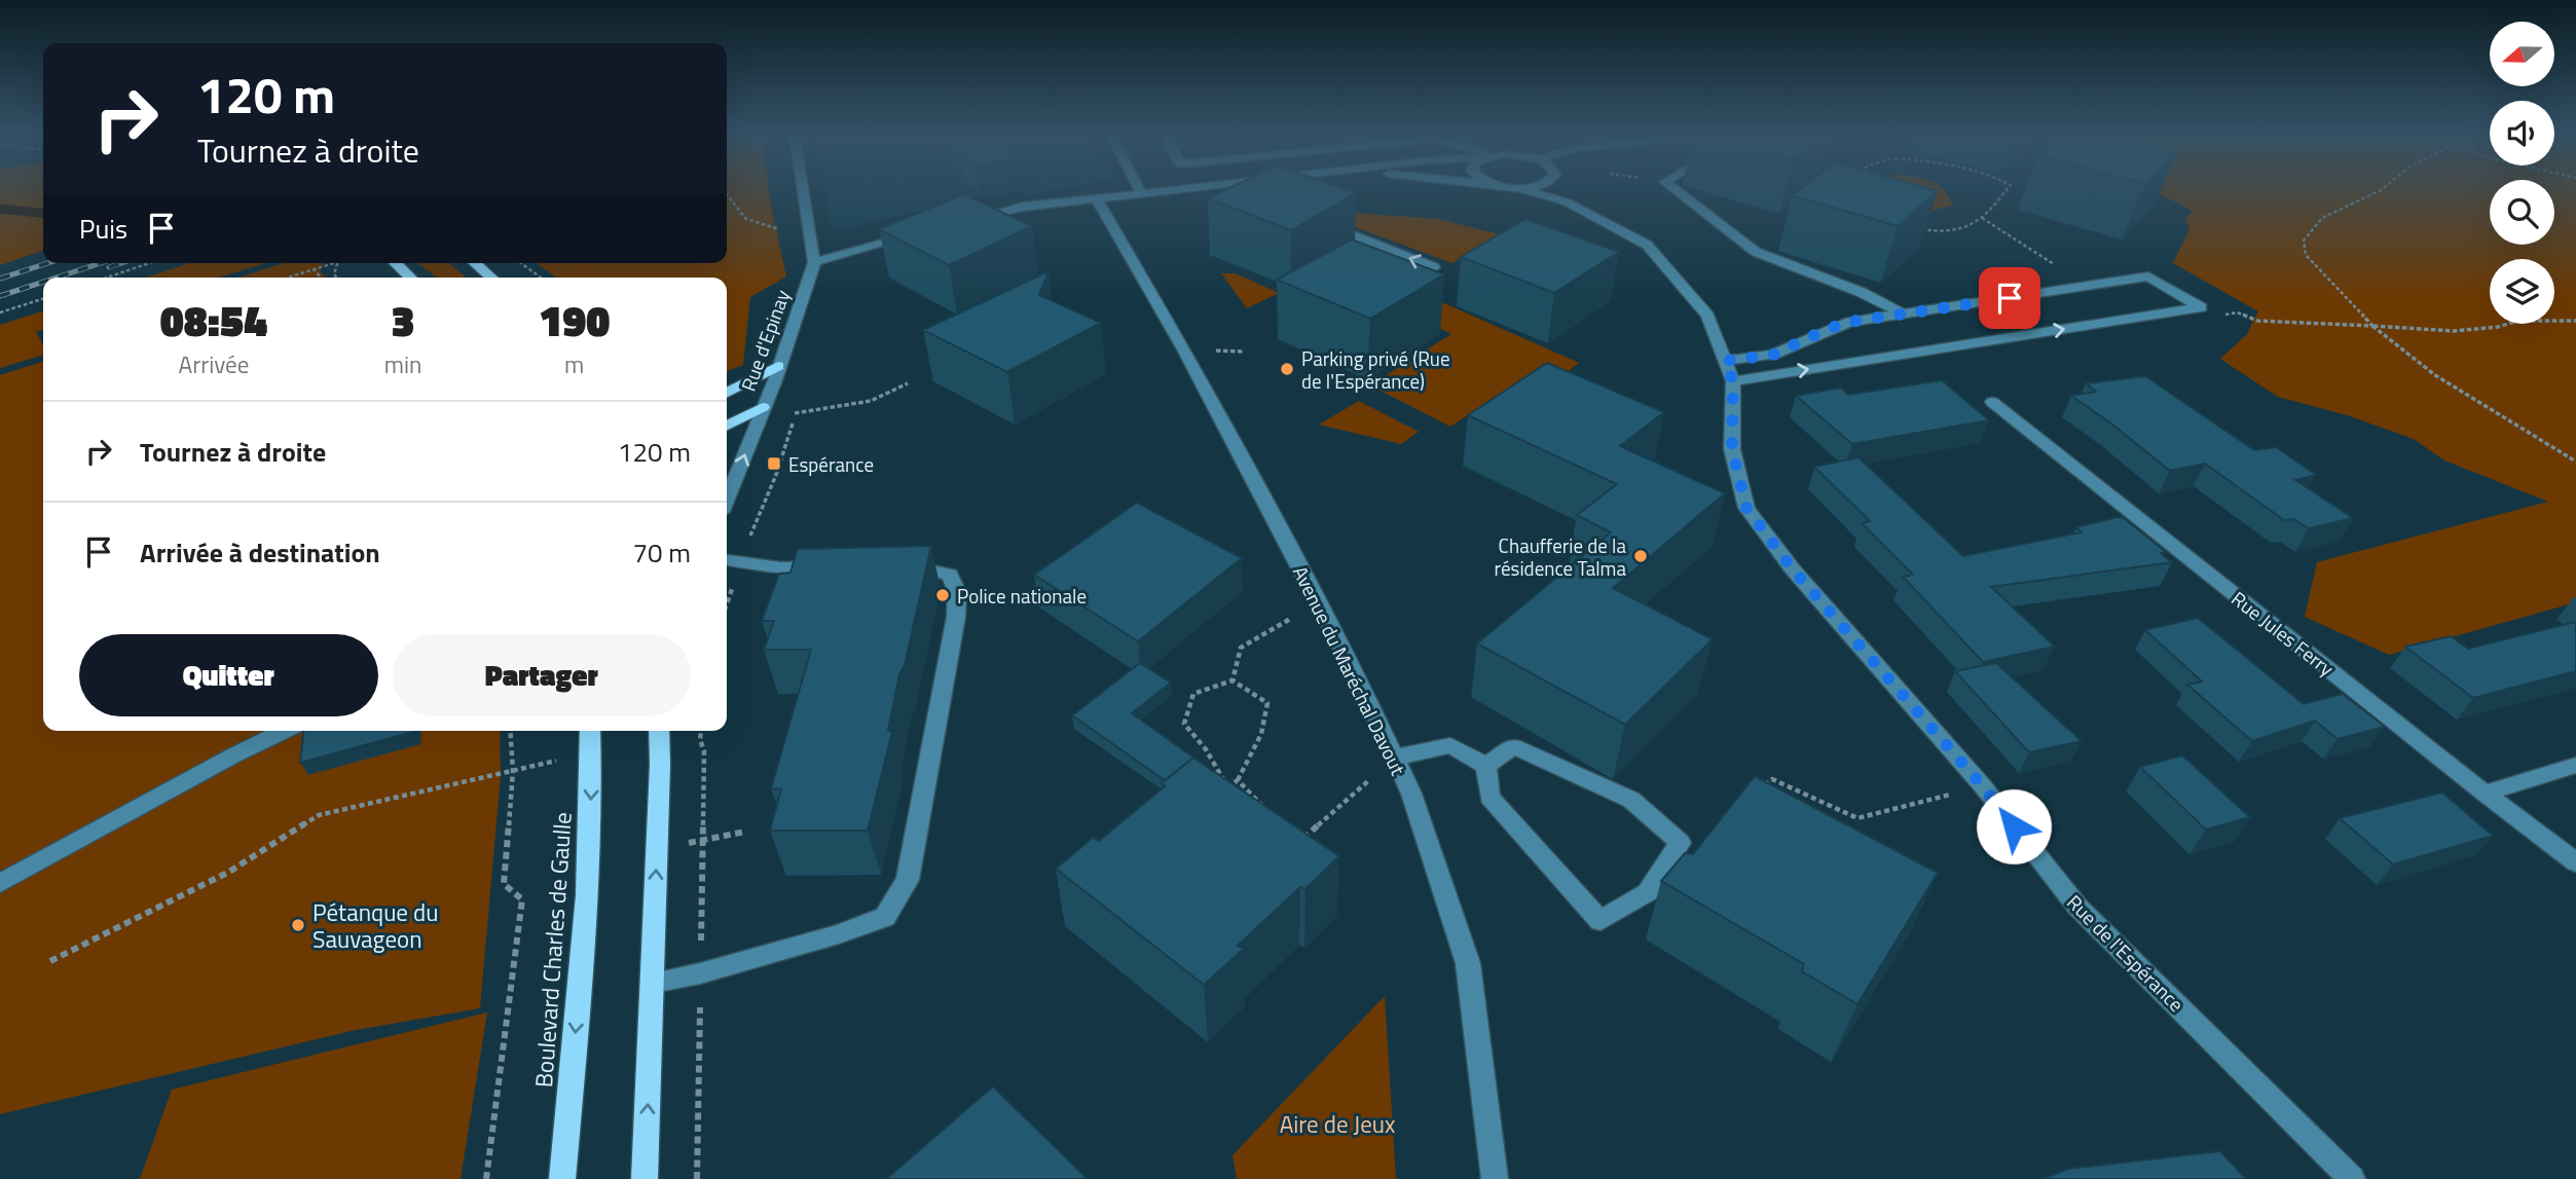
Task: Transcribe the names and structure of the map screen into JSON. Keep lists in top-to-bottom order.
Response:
{
  "streets": {
    "main road": ["Boulevard Charles de Gaulle"],
    "street": [
      "Rue d'Epinay",
      "Rue Jules Ferry",
      "Avenue du Maréchal Davout",
      "Rue de l'Espérance"
    ]
  },
  "one_way": ["Rue d'Epinay"],
  "parks": ["Aire de Jeux"],
  "places": {
    "other": [
      "Parking privé (Rue de l'Espérance)",
      "Chaufferie de la résidence Talma",
      "Police nationale",
      "Pétanque du Sauvageon"
    ],
    "transit": ["Espérance"]
  },
  "north": "left",
  "page": {
    "turn": ["120 m", "Tournez à droite"],
    "then": "Puis",
    "eta": [
      "08:54",
      "Arrivée",
      "3",
      "min",
      "190",
      "m"
    ],
    "list": [
      {
        "name": "Tournez à droite",
        "value": "120 m"
      },
      {
        "name": "Arrivée à destination",
        "value": "70 m"
      }
    ],
    "buttons": ["Quitter", "Partager"]
  }
}
